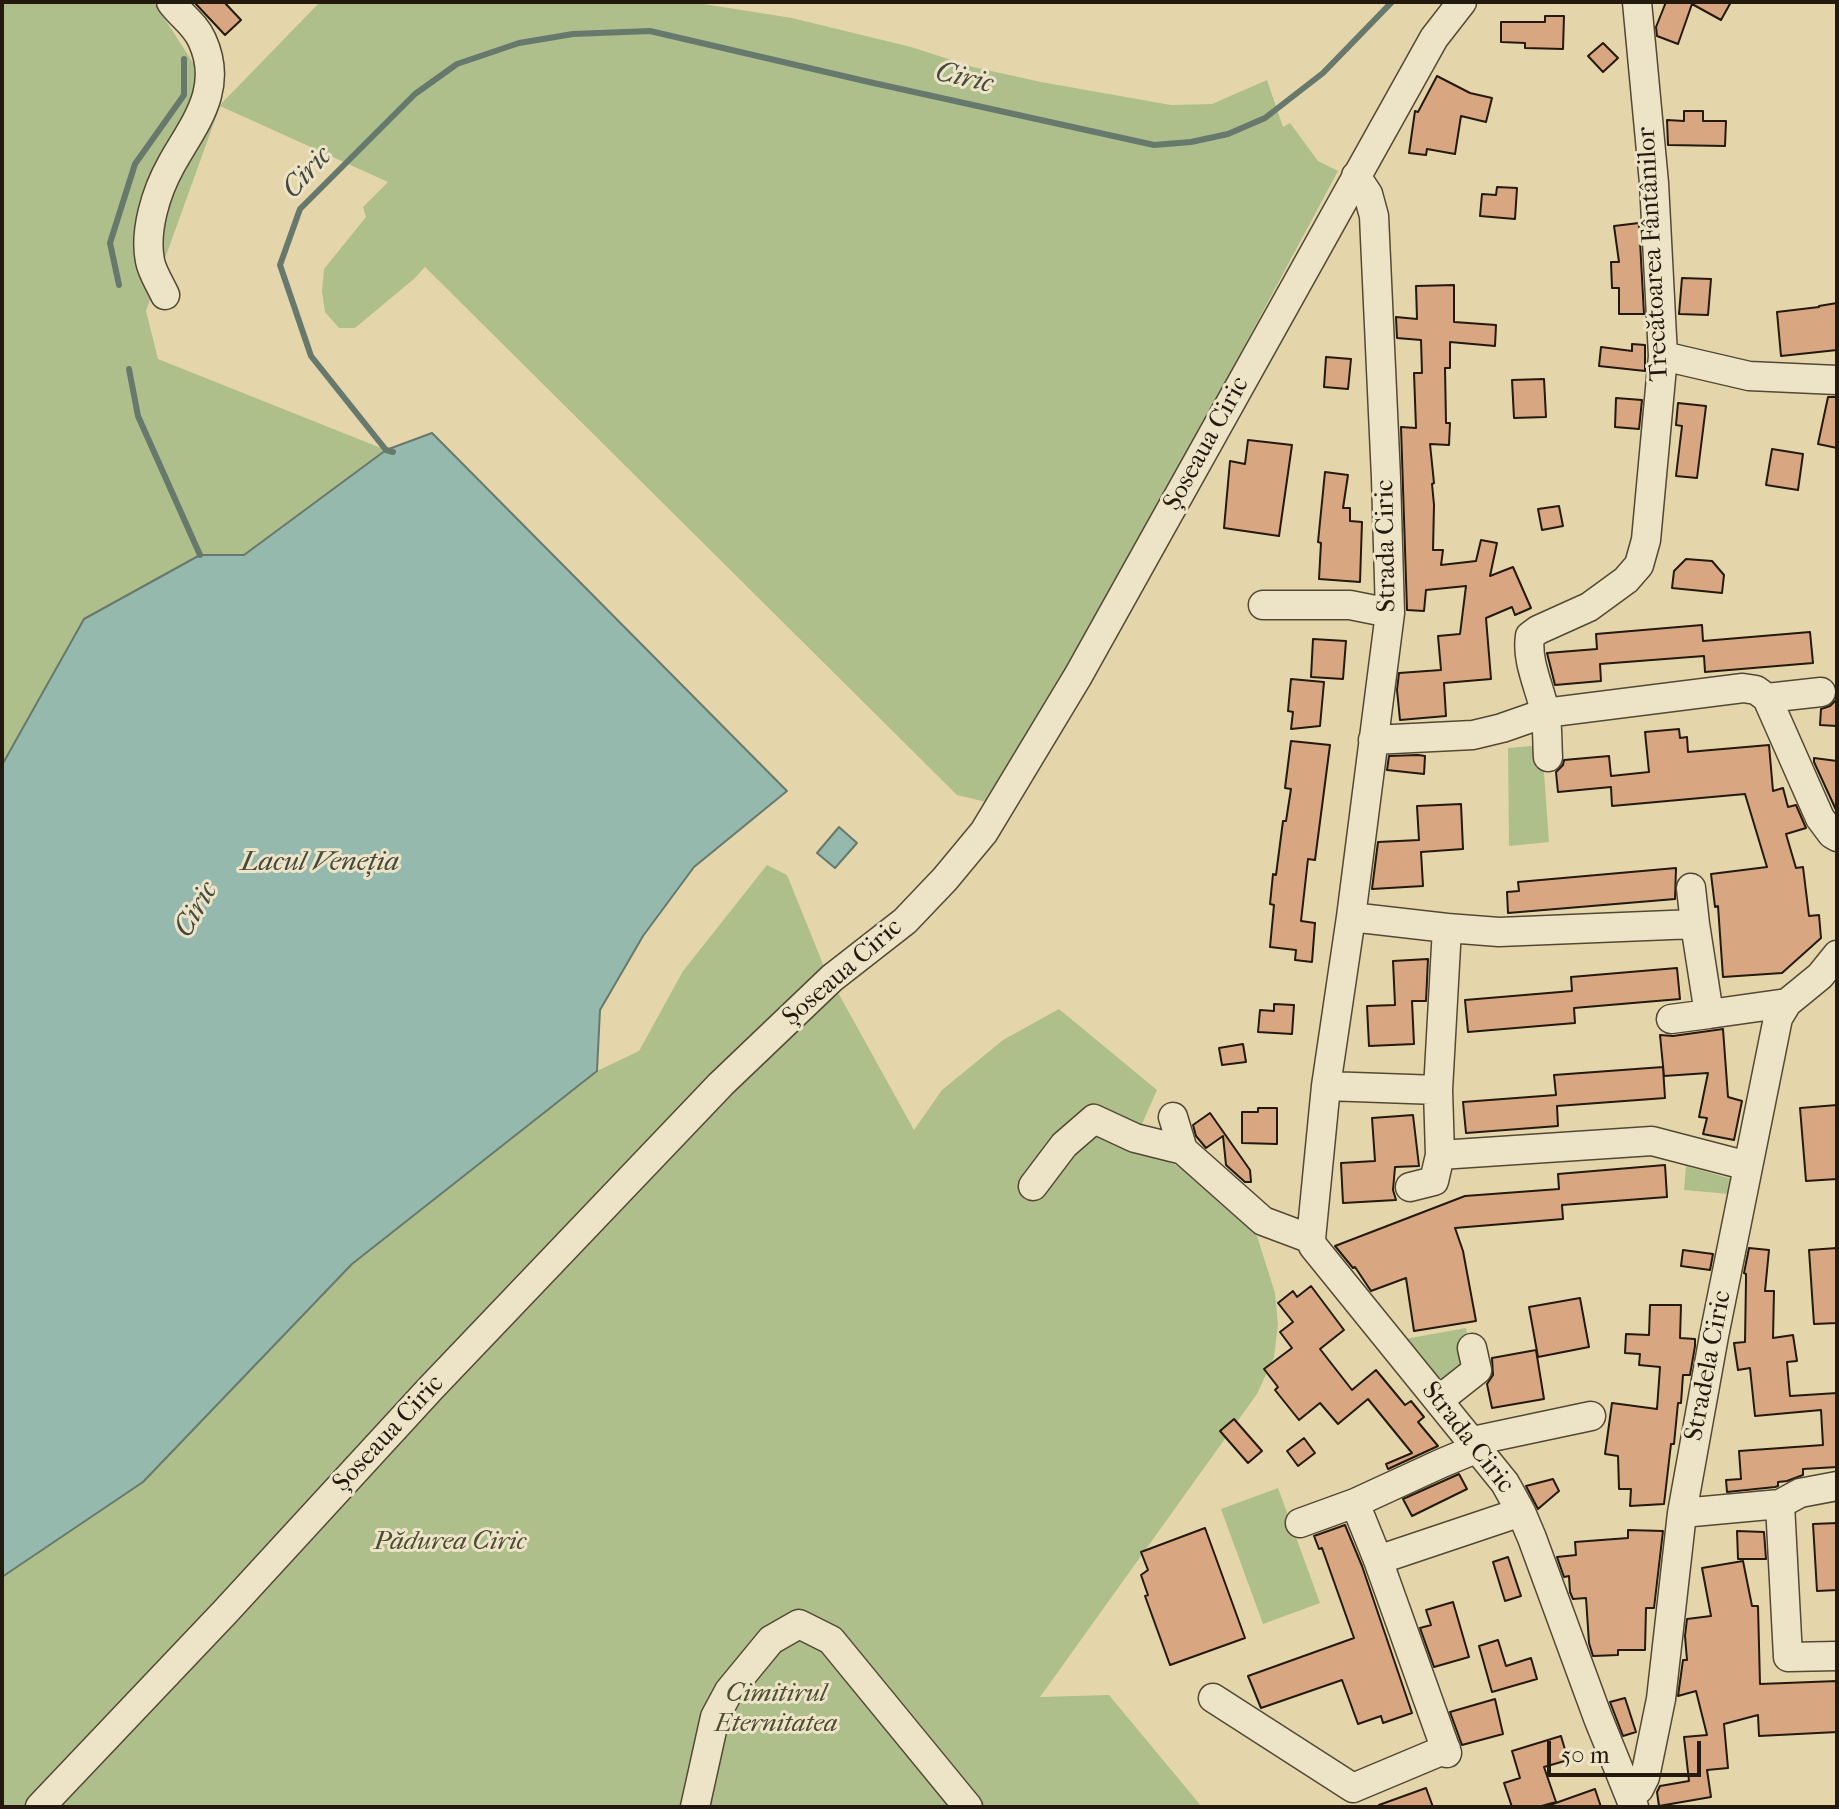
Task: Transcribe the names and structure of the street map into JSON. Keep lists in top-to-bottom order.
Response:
{
  "streets": {
    "street": [
      "Trecătoarea Fântânilor",
      "Șoseaua Ciric",
      "Strada Ciric",
      "Stradela Ciric"
    ]
  },
  "crossings": [
    ["Șoseaua Ciric", "Strada Ciric"],
    ["Strada Ciric", "Stradela Ciric"]
  ],
  "water": ["Ciric", "Lacul Veneția"],
  "parks": ["Pădurea Ciric", "Cimitirul Eternitatea"],
  "scale_bar": "50 m"
}
